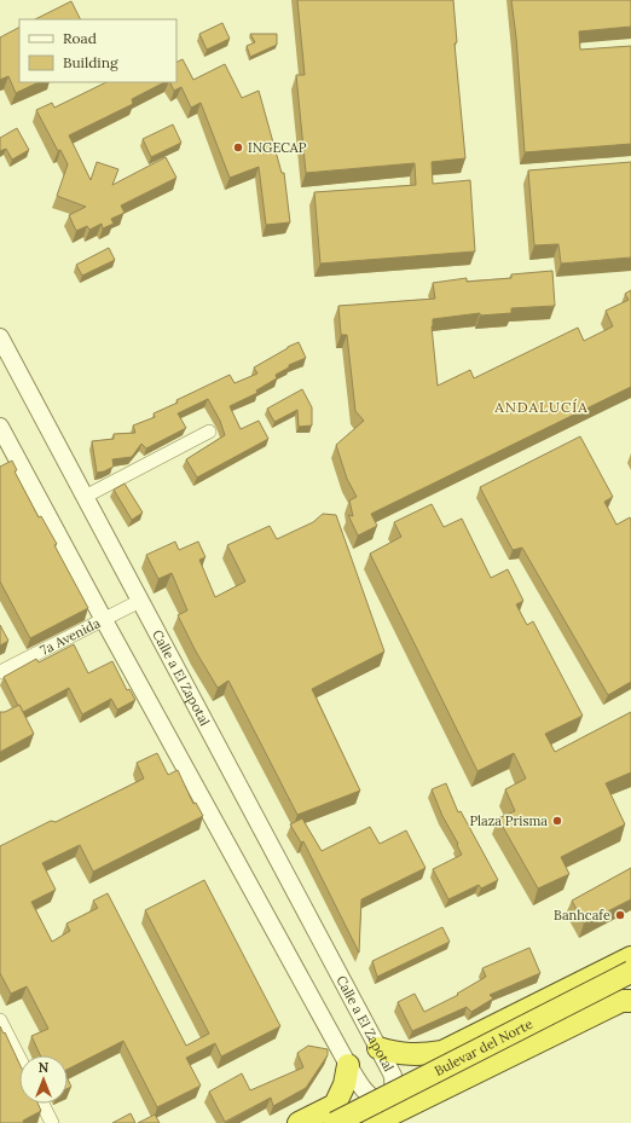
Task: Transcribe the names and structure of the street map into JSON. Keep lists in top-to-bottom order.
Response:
{
  "streets": {
    "highway": ["Bulevar del Norte"],
    "street": ["7a Avenida", "Calle a El Zapotal"]
  },
  "crossings": [
    ["7a Avenida", "Calle a El Zapotal"],
    ["Calle a El Zapotal", "Bulevar del Norte"]
  ],
  "districts": ["ANDALUCÍA"],
  "places": ["INGECAP", "Plaza Prisma", "Banhcafe"],
  "legend": ["Road", "Building"],
  "north": "top"
}
